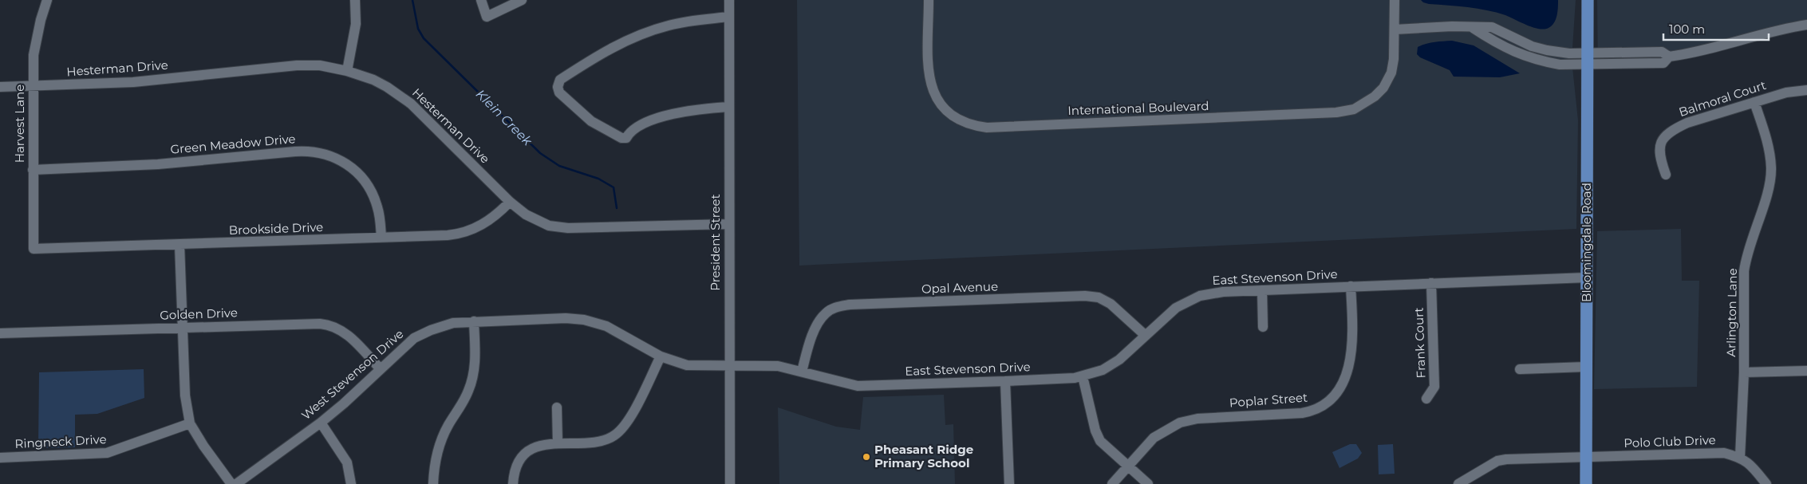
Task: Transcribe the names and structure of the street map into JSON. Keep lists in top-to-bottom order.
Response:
{
  "streets": {
    "main road": ["Bloomingdale Road"],
    "street": [
      "Hesterman Drive",
      "Balmoral Court",
      "International Boulevard",
      "Harvest Lane",
      "Green Meadow Drive",
      "Brookside Drive",
      "President Street",
      "East Stevenson Drive",
      "Opal Avenue",
      "Arlington Lane",
      "Golden Drive",
      "Frank Court",
      "West Stevenson Drive",
      "Poplar Street",
      "Ringneck Drive",
      "Polo Club Drive"
    ]
  },
  "crossings": [
    ["Hesterman Drive", "Harvest Lane"],
    ["Hesterman Drive", "Brookside Drive"],
    ["Hesterman Drive", "President Street"],
    ["Balmoral Court", "Arlington Lane"],
    ["Harvest Lane", "Green Meadow Drive"],
    ["Harvest Lane", "Brookside Drive"],
    ["Green Meadow Drive", "Brookside Drive"],
    ["President Street", "East Stevenson Drive"],
    ["President Street", "West Stevenson Drive"],
    ["Bloomingdale Road", "East Stevenson Drive"],
    ["Bloomingdale Road", "Polo Club Drive"],
    ["East Stevenson Drive", "Opal Avenue"],
    ["East Stevenson Drive", "Frank Court"],
    ["East Stevenson Drive", "West Stevenson Drive"],
    ["East Stevenson Drive", "Poplar Street"],
    ["Arlington Lane", "Polo Club Drive"],
    ["Golden Drive", "West Stevenson Drive"]
  ],
  "water": ["Klein Creek"],
  "places": ["Pheasant Ridge Primary School"],
  "scale_bar": "100 m"
}
